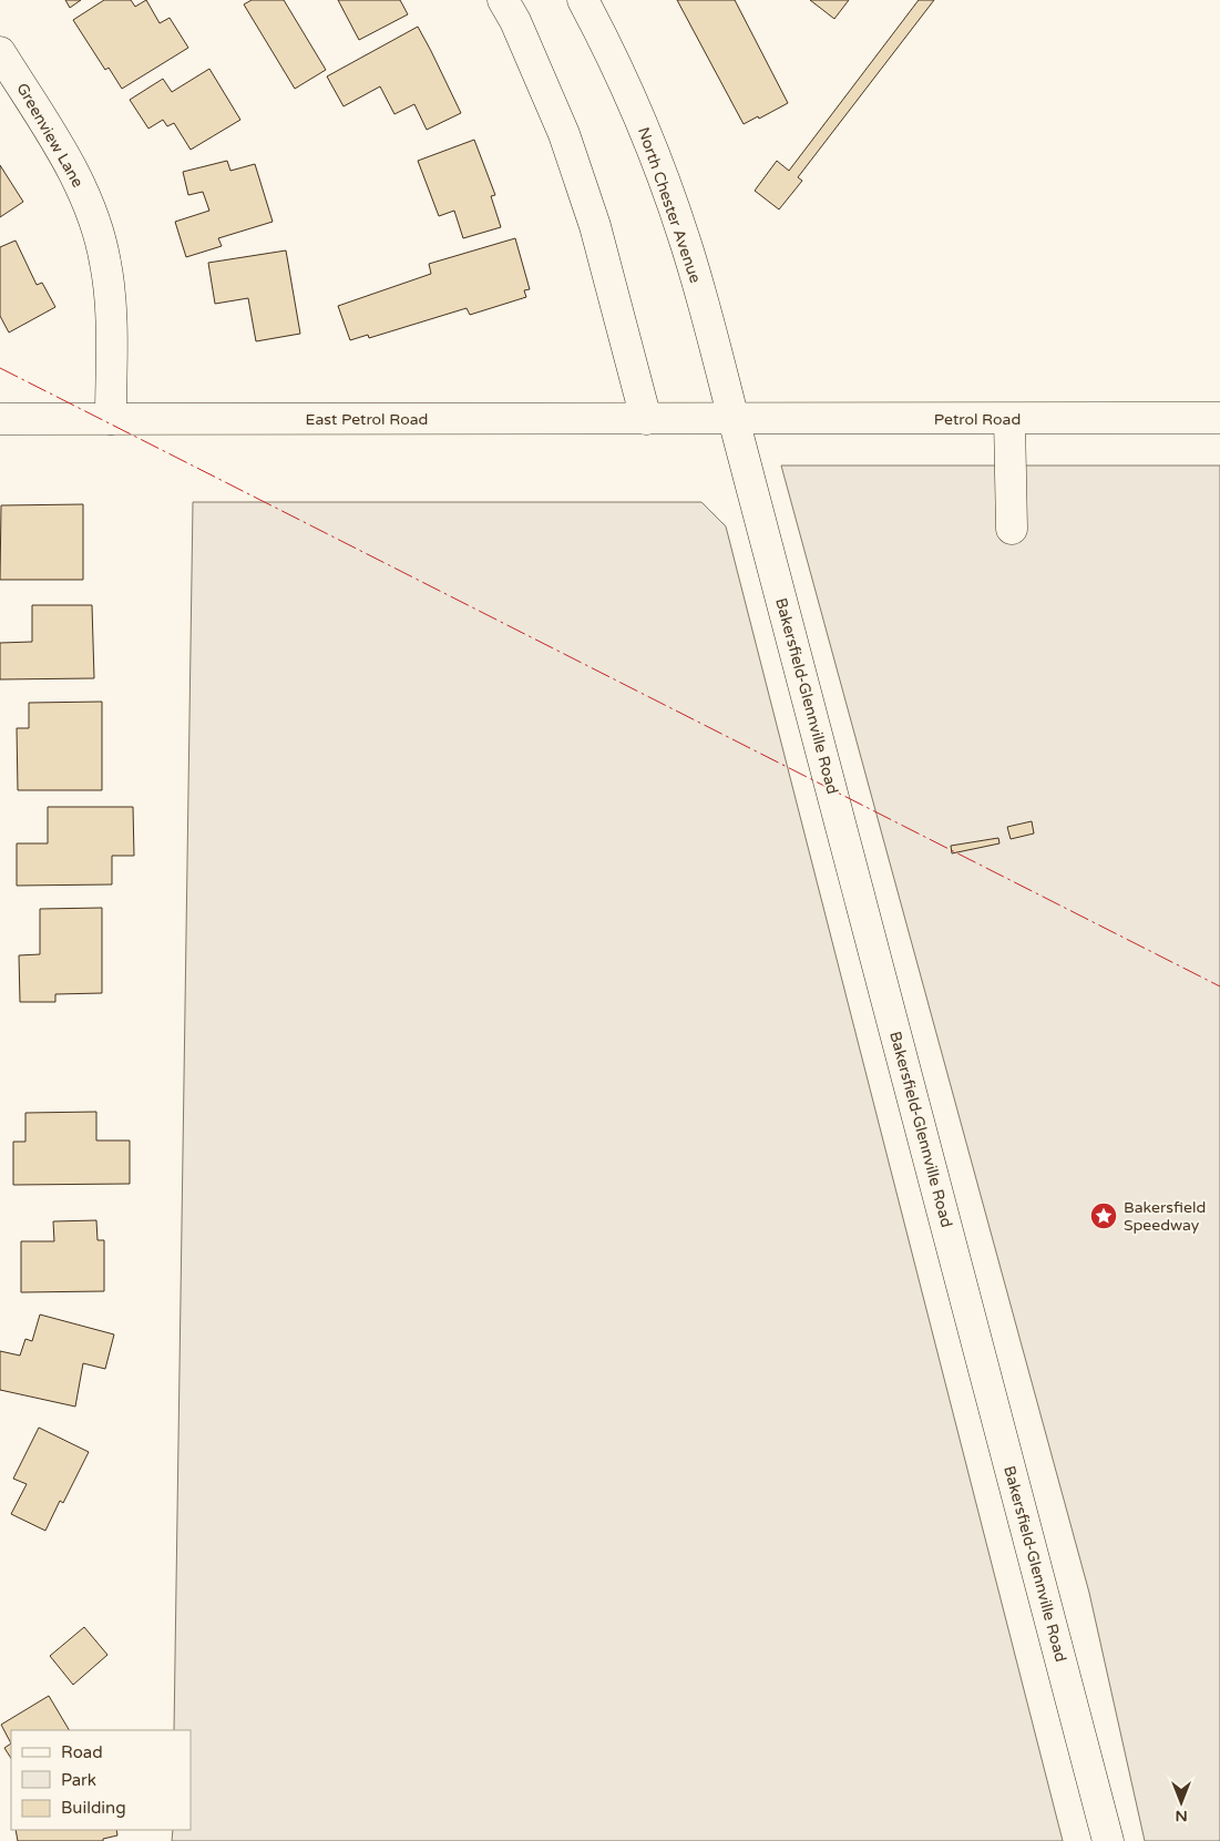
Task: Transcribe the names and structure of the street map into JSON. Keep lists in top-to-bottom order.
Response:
{
  "streets": {
    "street": [
      "Greenview Lane",
      "North Chester Avenue",
      "East Petrol Road",
      "Petrol Road",
      "Bakersfield-Glennville Road"
    ]
  },
  "crossings": [
    ["Greenview Lane", "East Petrol Road"],
    ["North Chester Avenue", "East Petrol Road"],
    ["North Chester Avenue", "Petrol Road"],
    ["North Chester Avenue", "Bakersfield-Glennville Road"],
    ["East Petrol Road", "Petrol Road"],
    ["East Petrol Road", "Bakersfield-Glennville Road"],
    ["Petrol Road", "Bakersfield-Glennville Road"]
  ],
  "places": {
    "place": ["Bakersfield Speedway"]
  },
  "legend": ["Road", "Park", "Building"],
  "north": "bottom"
}
